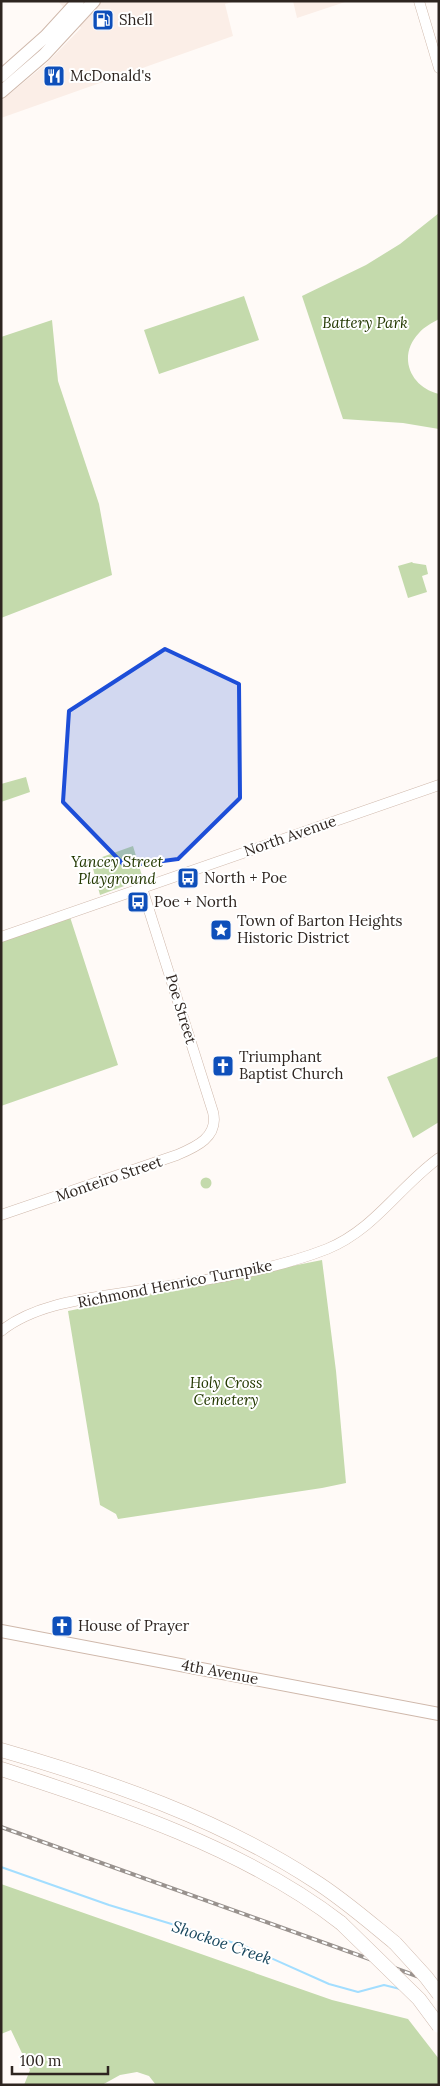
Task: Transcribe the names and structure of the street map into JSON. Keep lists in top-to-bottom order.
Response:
{
  "streets": {
    "main road": ["4th Avenue"],
    "street": [
      "North Avenue",
      "Poe Street",
      "Monteiro Street",
      "Richmond Henrico Turnpike"
    ]
  },
  "crossings": [
    ["North Avenue", "Poe Street"],
    ["Poe Street", "Monteiro Street"]
  ],
  "water": ["Shockoe Creek"],
  "parks": ["Battery Park", "Yancey Street Playground", "Holy Cross Cemetery"],
  "places": {
    "fuel station": ["Shell"],
    "restaurant": ["McDonald's"],
    "bus stop": ["North + Poe", "Poe + North"],
    "place": ["Town of Barton Heights Historic District"],
    "church": ["Triumphant Baptist Church", "House of Prayer"]
  },
  "scale_bar": "100 m"
}
